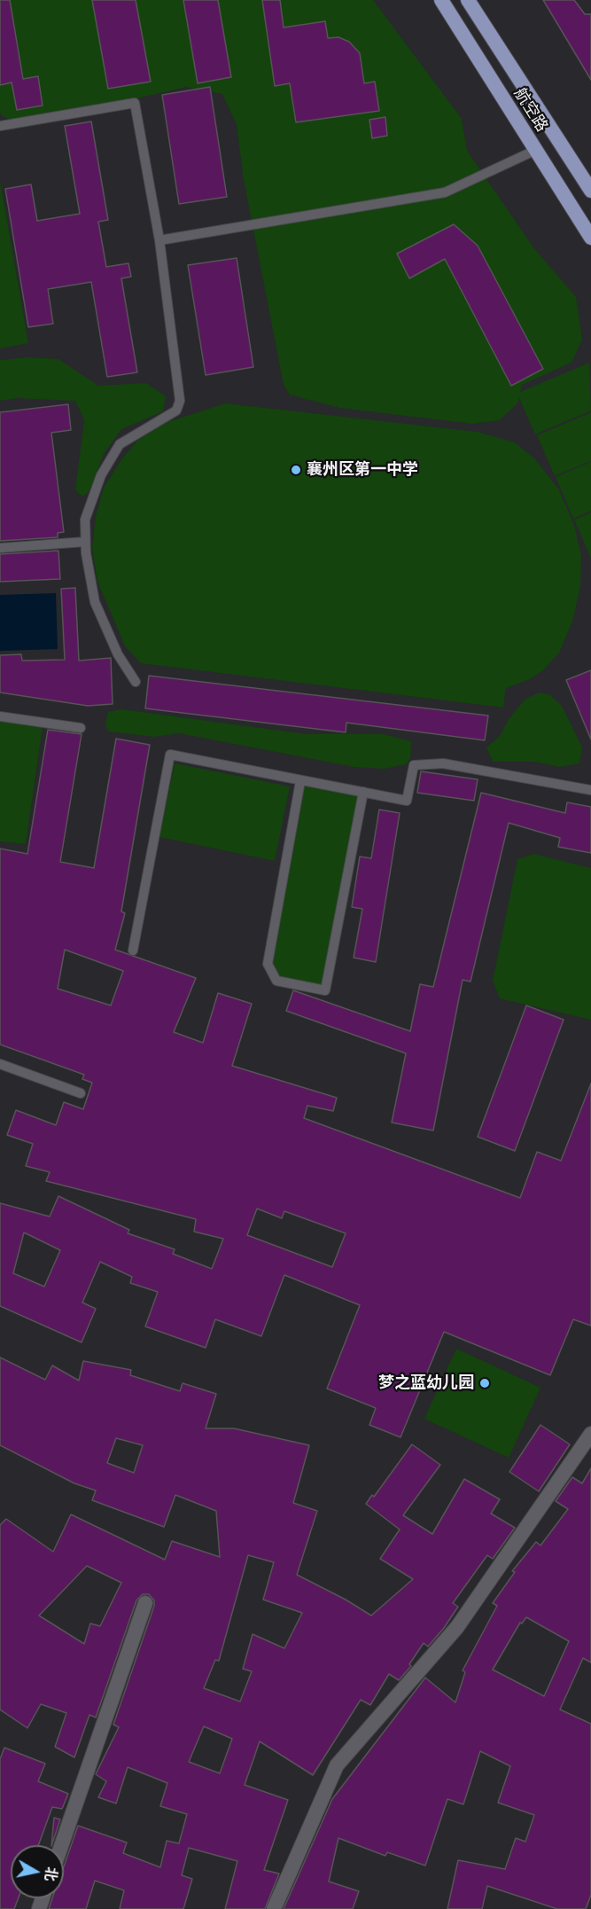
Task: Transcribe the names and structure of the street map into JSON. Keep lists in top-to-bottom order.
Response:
{
  "streets": {
    "main road": ["航空路"]
  },
  "places": ["襄州区第一中学", "梦之蓝幼儿园"],
  "north": "right"
}
